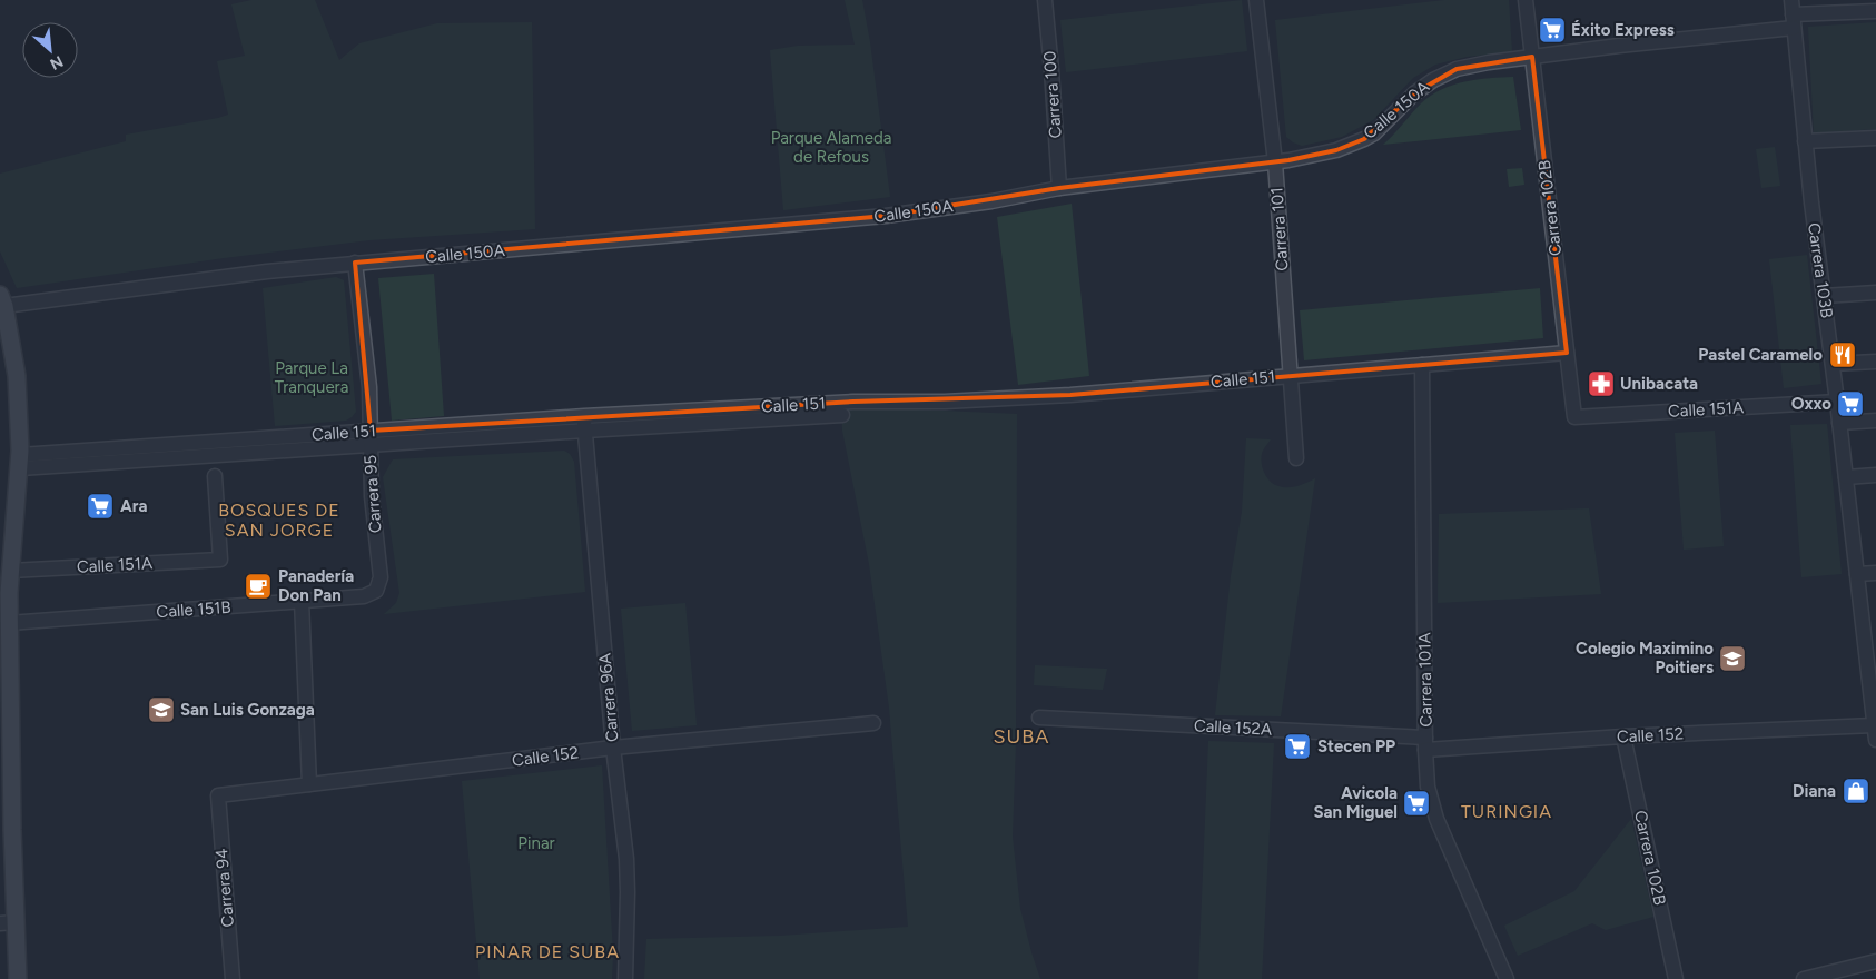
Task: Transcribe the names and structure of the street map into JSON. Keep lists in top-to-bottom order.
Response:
{
  "streets": {
    "street": [
      "Carrera 100",
      "Calle 150A",
      "Carrera 102B",
      "Carrera 101",
      "Carrera 103B",
      "Calle 151",
      "Calle 151A",
      "Carrera 95",
      "Calle 151B",
      "Carrera 101A",
      "Carrera 96A",
      "Calle 152A",
      "Calle 152",
      "Carrera 94"
    ]
  },
  "crossings": [
    ["Carrera 100", "Calle 150A"],
    ["Calle 150A", "Carrera 102B"],
    ["Calle 150A", "Carrera 101"],
    ["Calle 150A", "Carrera 103B"],
    ["Calle 150A", "Carrera 95"],
    ["Carrera 102B", "Calle 151"],
    ["Carrera 102B", "Calle 151A"],
    ["Carrera 102B", "Calle 152"],
    ["Carrera 101", "Calle 151"],
    ["Carrera 103B", "Calle 151A"],
    ["Carrera 103B", "Calle 152"],
    ["Calle 151", "Carrera 95"],
    ["Calle 151", "Carrera 101A"],
    ["Calle 151", "Carrera 96A"],
    ["Carrera 95", "Calle 151B"],
    ["Carrera 101A", "Calle 152A"],
    ["Carrera 101A", "Calle 152"],
    ["Carrera 96A", "Calle 152"],
    ["Calle 152A", "Calle 152"],
    ["Calle 152", "Carrera 94"]
  ],
  "districts": [
    "BOSQUES DE SAN JORGE",
    "SUBA",
    "TURINGIA",
    "PINAR DE SUBA"
  ],
  "parks": ["Parque Alameda de Refous", "Parque La Tranquera", "Pinar"],
  "places": {
    "supermarket": [
      "Éxito Express",
      "Oxxo",
      "Ara",
      "Stecen PP",
      "Avicola San Miguel"
    ],
    "restaurant": ["Pastel Caramelo"],
    "pharmacy": ["Unibacata"],
    "cafe": ["Panadería Don Pan"],
    "school or university": ["Colegio Maximino Poitiers", "San Luis Gonzaga"],
    "shop": ["Diana"]
  },
  "north": "bottom right"
}
